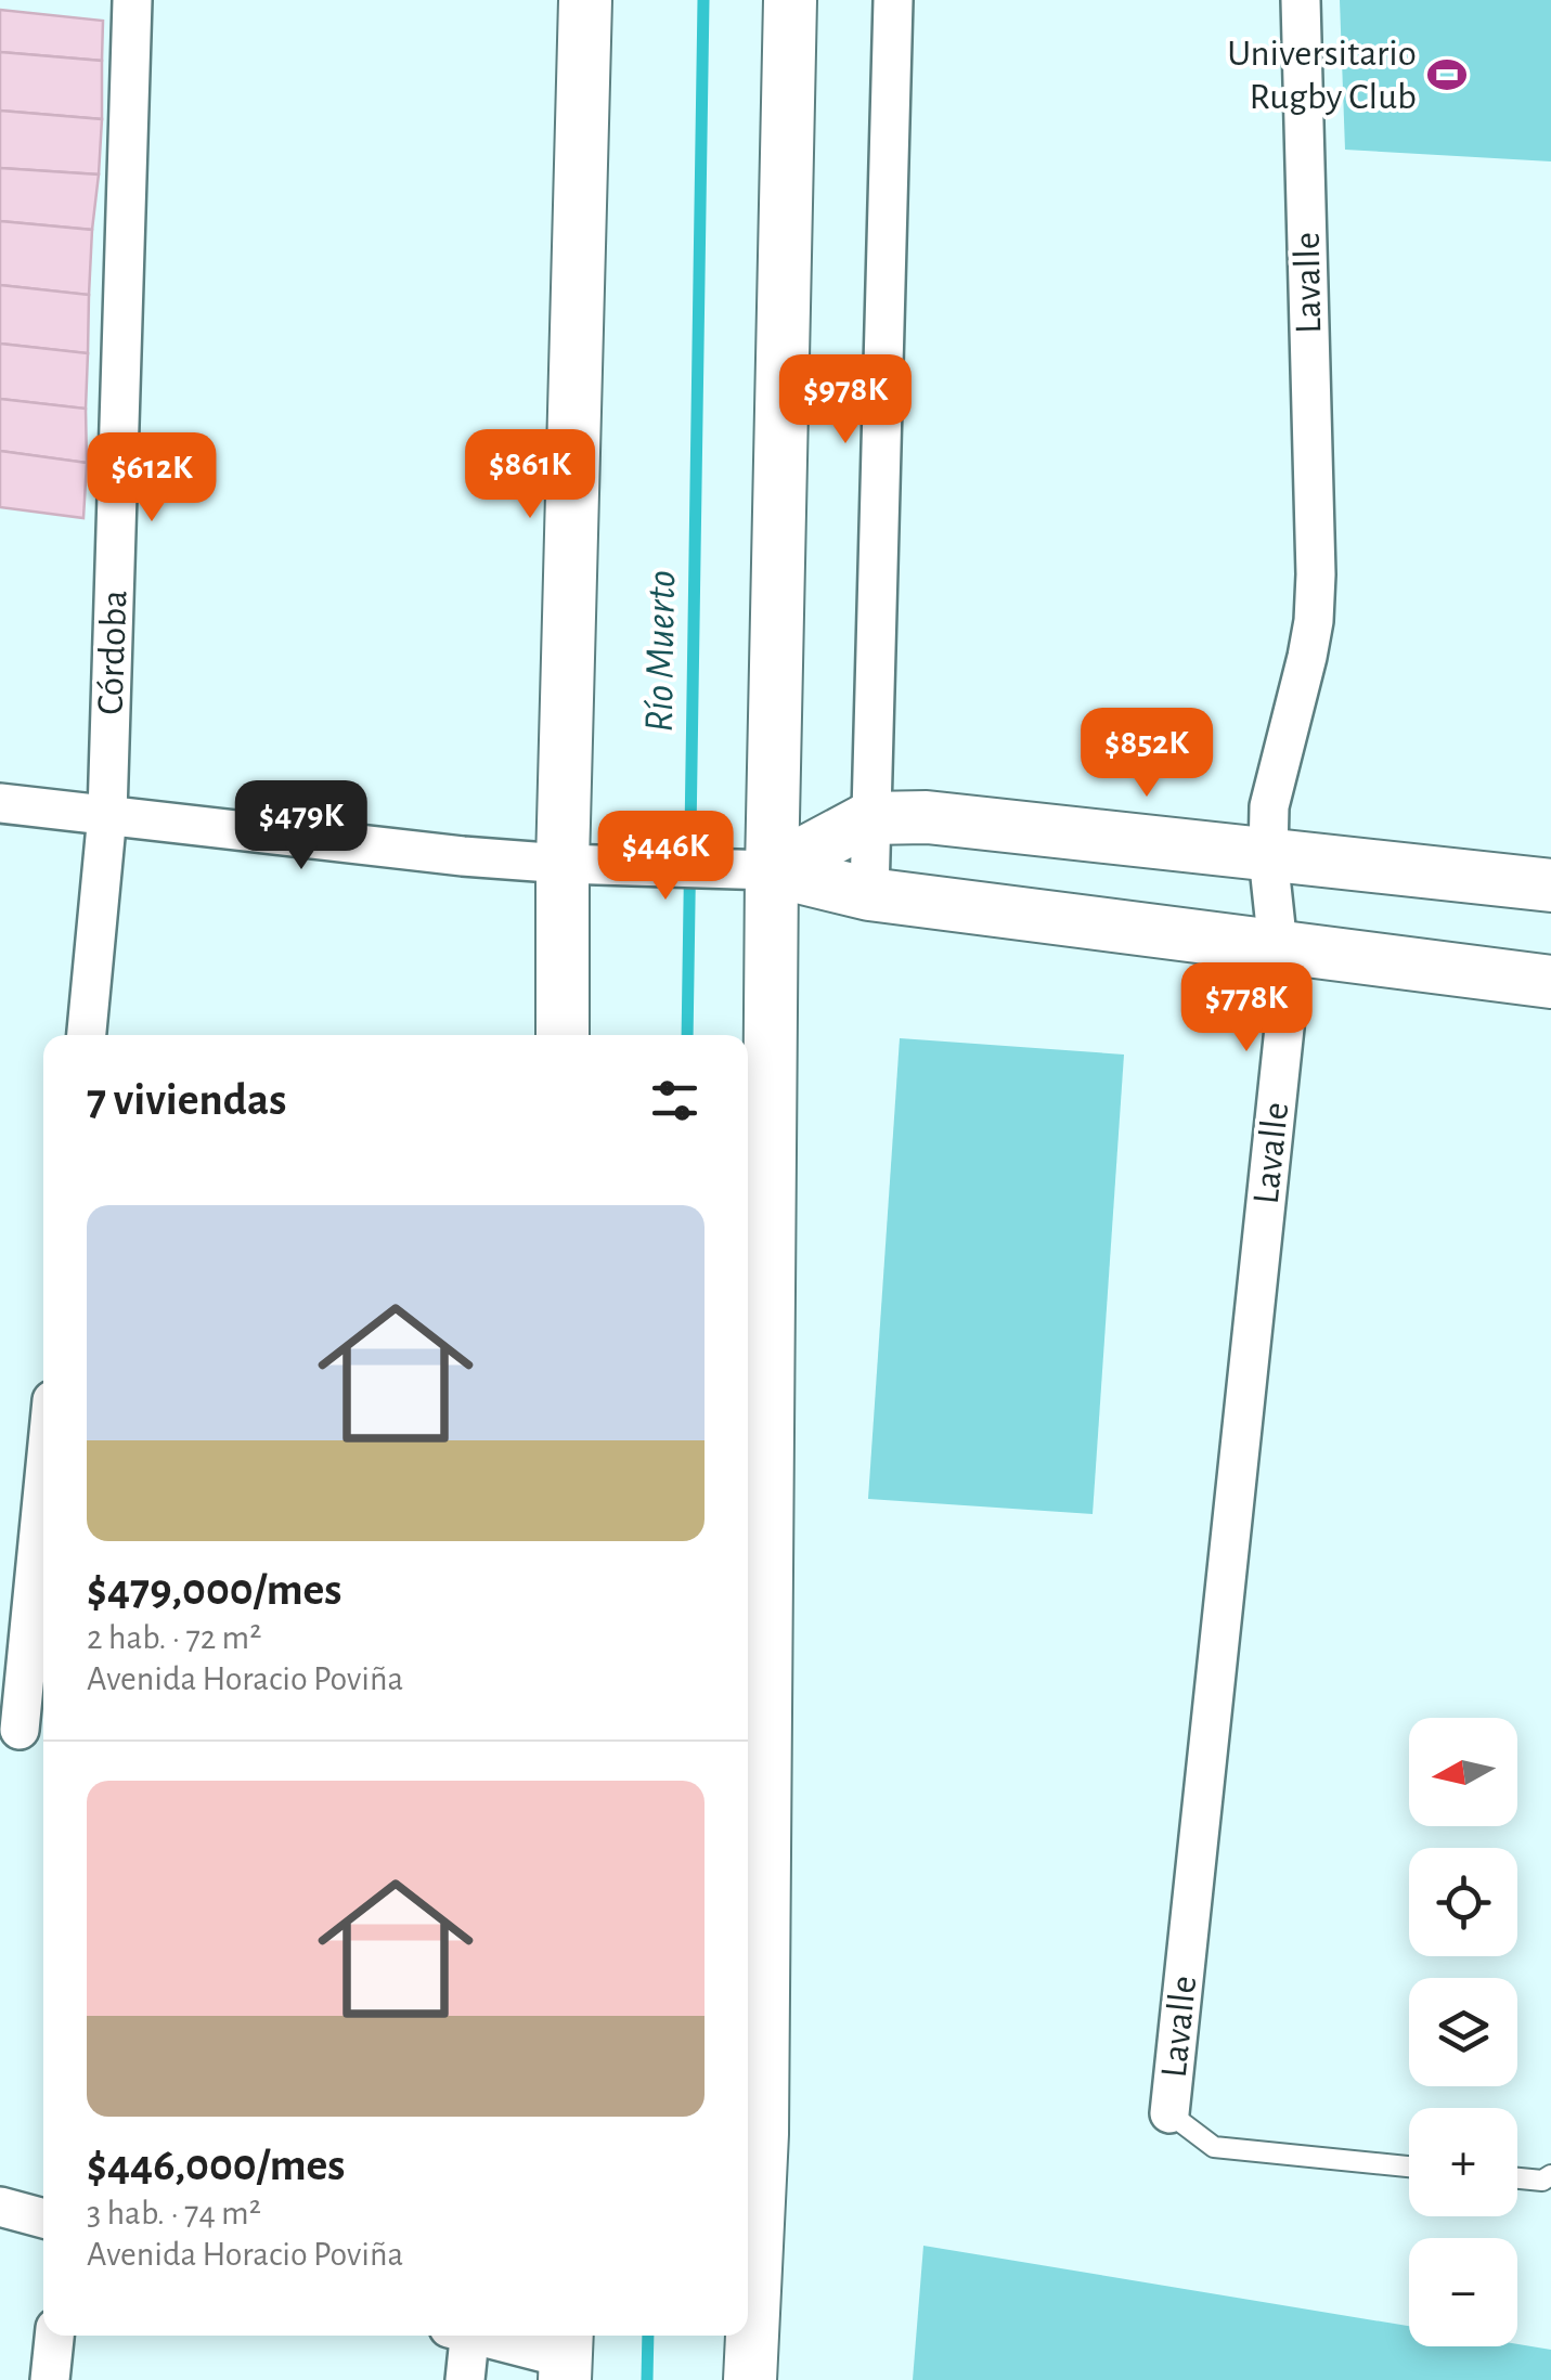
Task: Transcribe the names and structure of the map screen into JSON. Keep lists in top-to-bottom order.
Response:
{
  "streets": {
    "street": ["Lavalle", "Córdoba"]
  },
  "water": ["Río Muerto"],
  "places": {
    "sports": ["Universitario Rugby Club"]
  },
  "north": "left",
  "page": {
    "price": [
      "$978K",
      "$861K",
      "$612K",
      "$852K",
      "$479K",
      "$446K",
      "$778K"
    ],
    "heading": "7 viviendas",
    "list": [
      {
        "name": "$479,000/mes",
        "note": "2 hab. · 72 m² · Avenida Horacio Poviña"
      },
      {
        "name": "$446,000/mes",
        "note": "3 hab. · 74 m² · Avenida Horacio Poviña"
      }
    ],
    "map_buttons": ["+", "−"]
  }
}
